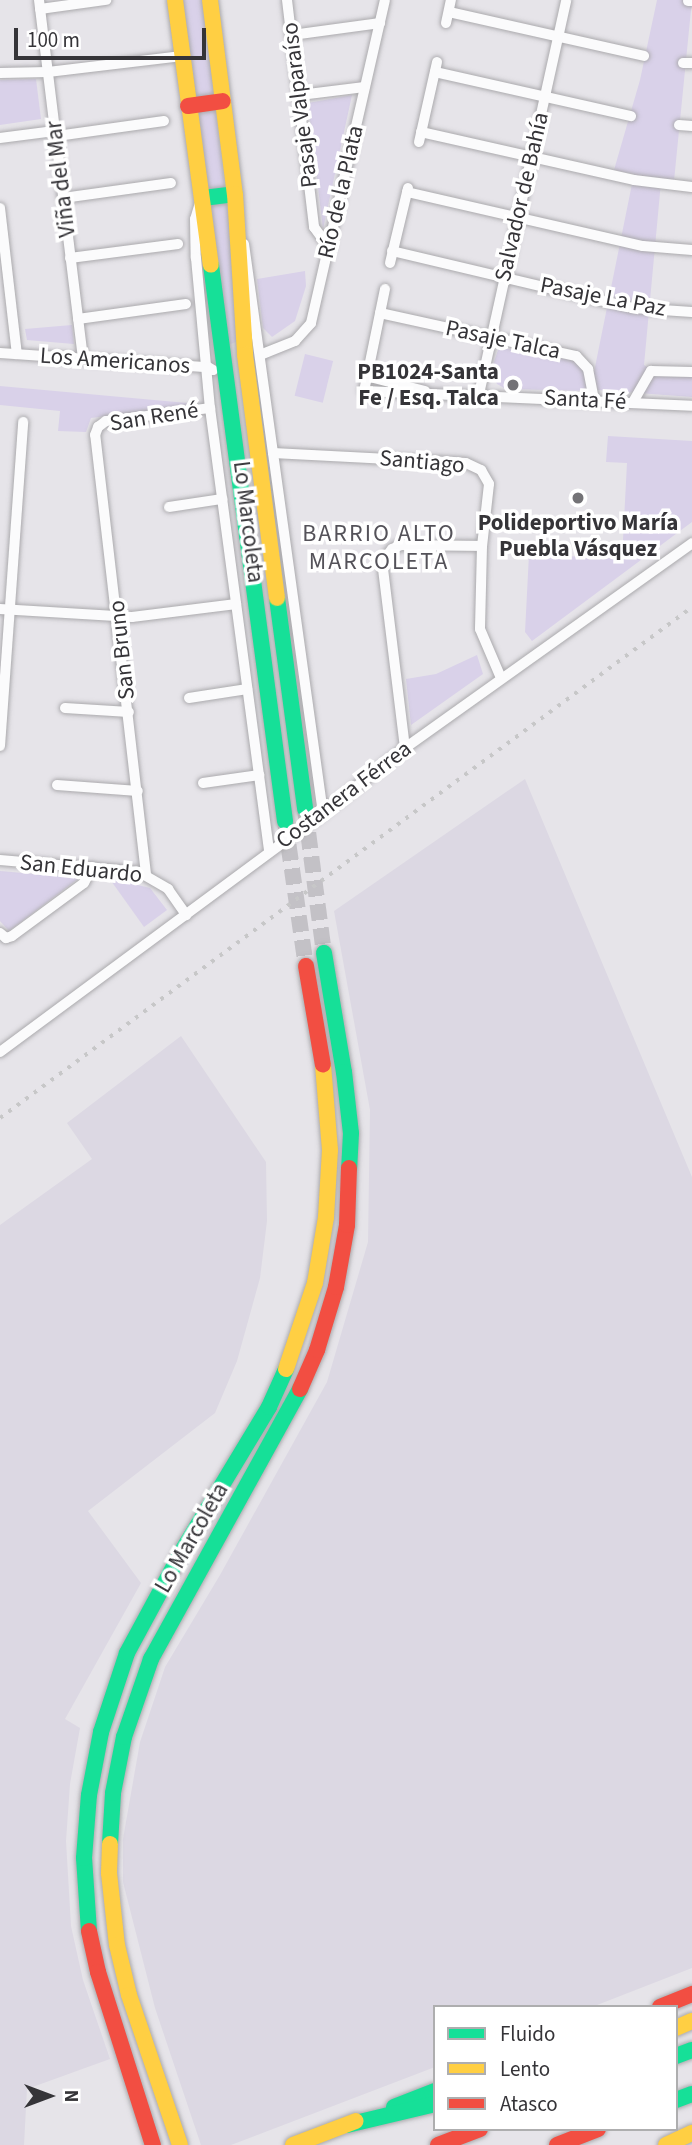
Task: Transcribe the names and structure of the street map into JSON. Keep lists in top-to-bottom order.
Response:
{
  "streets": {
    "main road": ["Lo Marcoleta"],
    "street": [
      "Pasaje Valparaíso",
      "Viña del Mar",
      "Río de la Plata",
      "Salvador de Bahía",
      "Pasaje La Paz",
      "Pasaje Talca",
      "Los Americanos",
      "Santa Fé",
      "San René",
      "Santiago",
      "San Bruno",
      "Costanera Férrea",
      "San Eduardo"
    ]
  },
  "crossings": [
    ["Pasaje Valparaíso", "Río de la Plata"],
    ["Viña del Mar", "Los Americanos"],
    ["Río de la Plata", "Lo Marcoleta"],
    ["Salvador de Bahía", "Pasaje La Paz"],
    ["Salvador de Bahía", "Pasaje Talca"],
    ["Salvador de Bahía", "Santa Fé"],
    ["Pasaje Talca", "Santa Fé"],
    ["Los Americanos", "Lo Marcoleta"],
    ["San René", "Lo Marcoleta"],
    ["San René", "San Bruno"],
    ["Santiago", "Lo Marcoleta"],
    ["Santiago", "Costanera Férrea"],
    ["Lo Marcoleta", "Costanera Férrea"],
    ["San Bruno", "San Eduardo"],
    ["Costanera Férrea", "San Eduardo"]
  ],
  "districts": ["BARRIO ALTO MARCOLETA"],
  "places": ["PB1024-Santa Fe / Esq. Talca", "Polideportivo María Puebla Vásquez"],
  "legend": ["Fluido", "Lento", "Atasco"],
  "scale_bar": "100 m",
  "north": "right"
}
